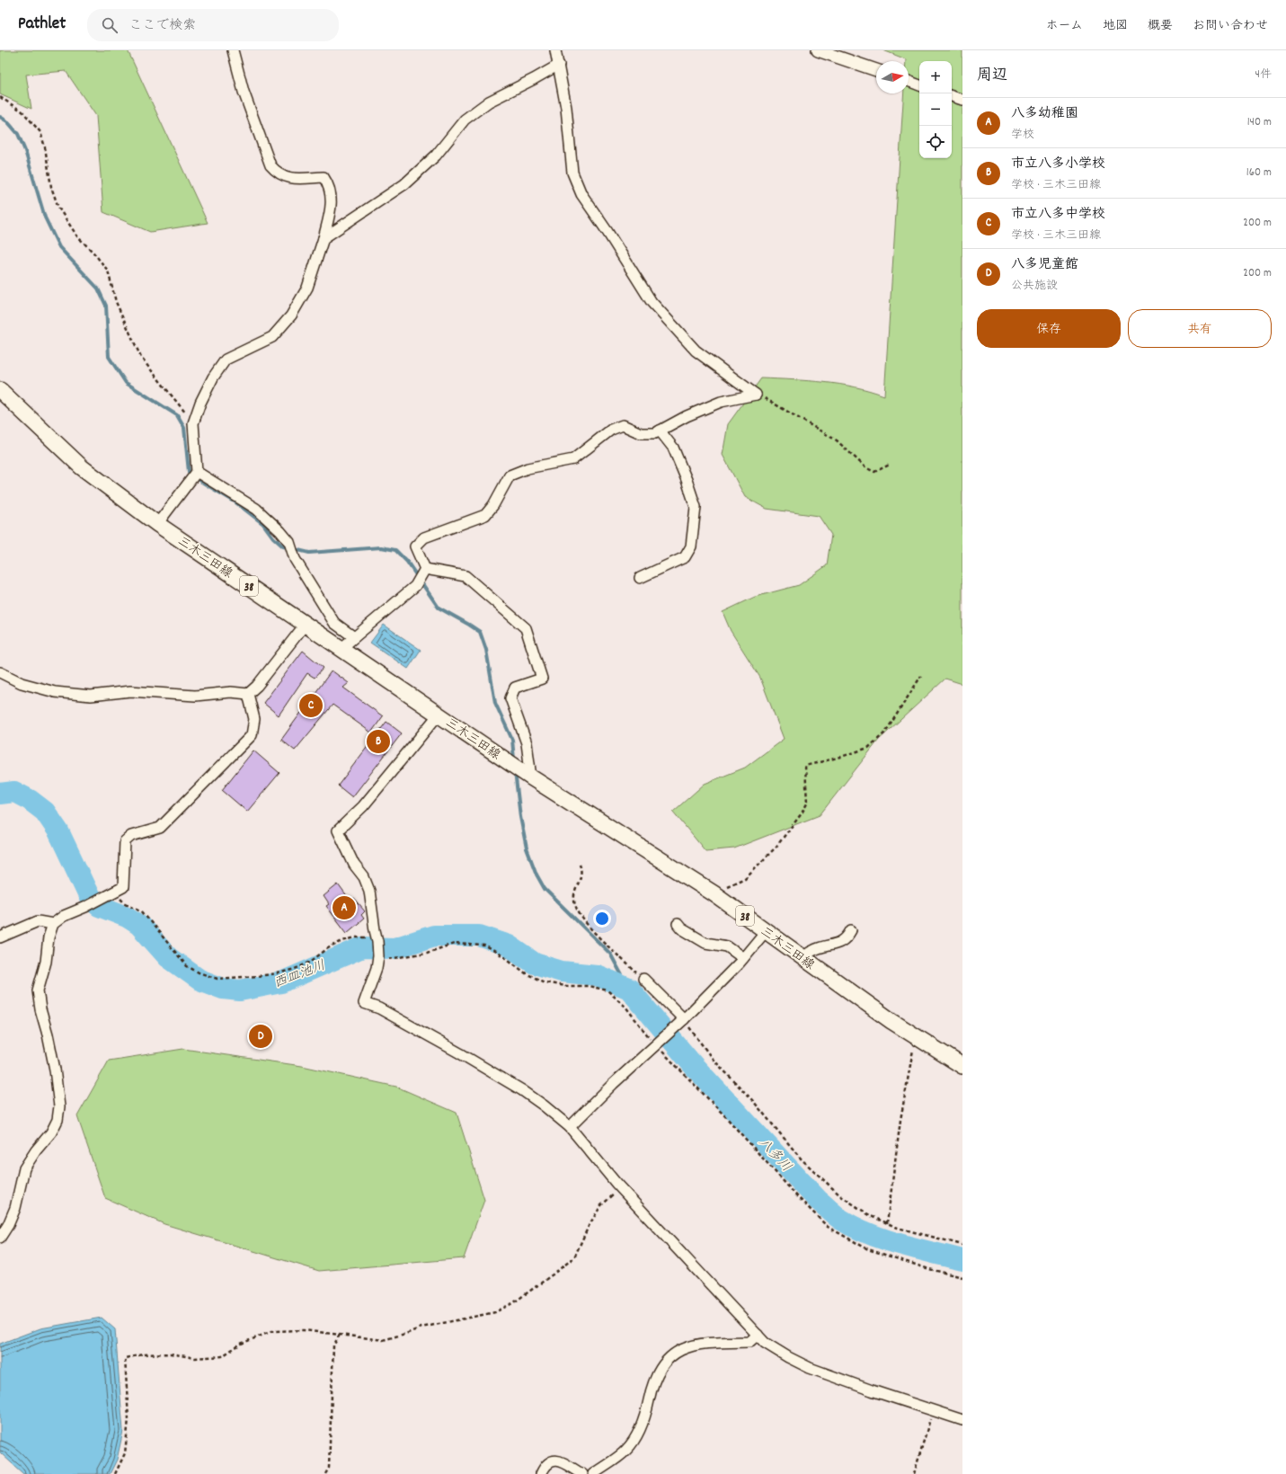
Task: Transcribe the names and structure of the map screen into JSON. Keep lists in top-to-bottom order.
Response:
{
  "streets": {
    "main road": ["三木三田線", "38"]
  },
  "water": ["西皿池川", "八多川"],
  "north": "right",
  "page": {
    "header": "Pathlet",
    "search": "ここで検索",
    "nav": [
      "ホーム",
      "地図",
      "概要",
      "お問い合わせ"
    ],
    "heading": ["周辺", "4件"],
    "map_buttons": ["+", "−"],
    "list": [
      {
        "mark": "A",
        "name": "八多幼稚園",
        "note": "学校",
        "value": "140 m"
      },
      {
        "mark": "B",
        "name": "市立八多小学校",
        "note": "学校 · 三木三田線",
        "value": "160 m"
      },
      {
        "mark": "C",
        "name": "市立八多中学校",
        "note": "学校 · 三木三田線",
        "value": "200 m"
      },
      {
        "mark": "D",
        "name": "八多児童館",
        "note": "公共施設",
        "value": "200 m"
      }
    ],
    "buttons": ["保存", "共有"],
    "pins": [
      "C",
      "B",
      "A",
      "D"
    ]
  }
}
